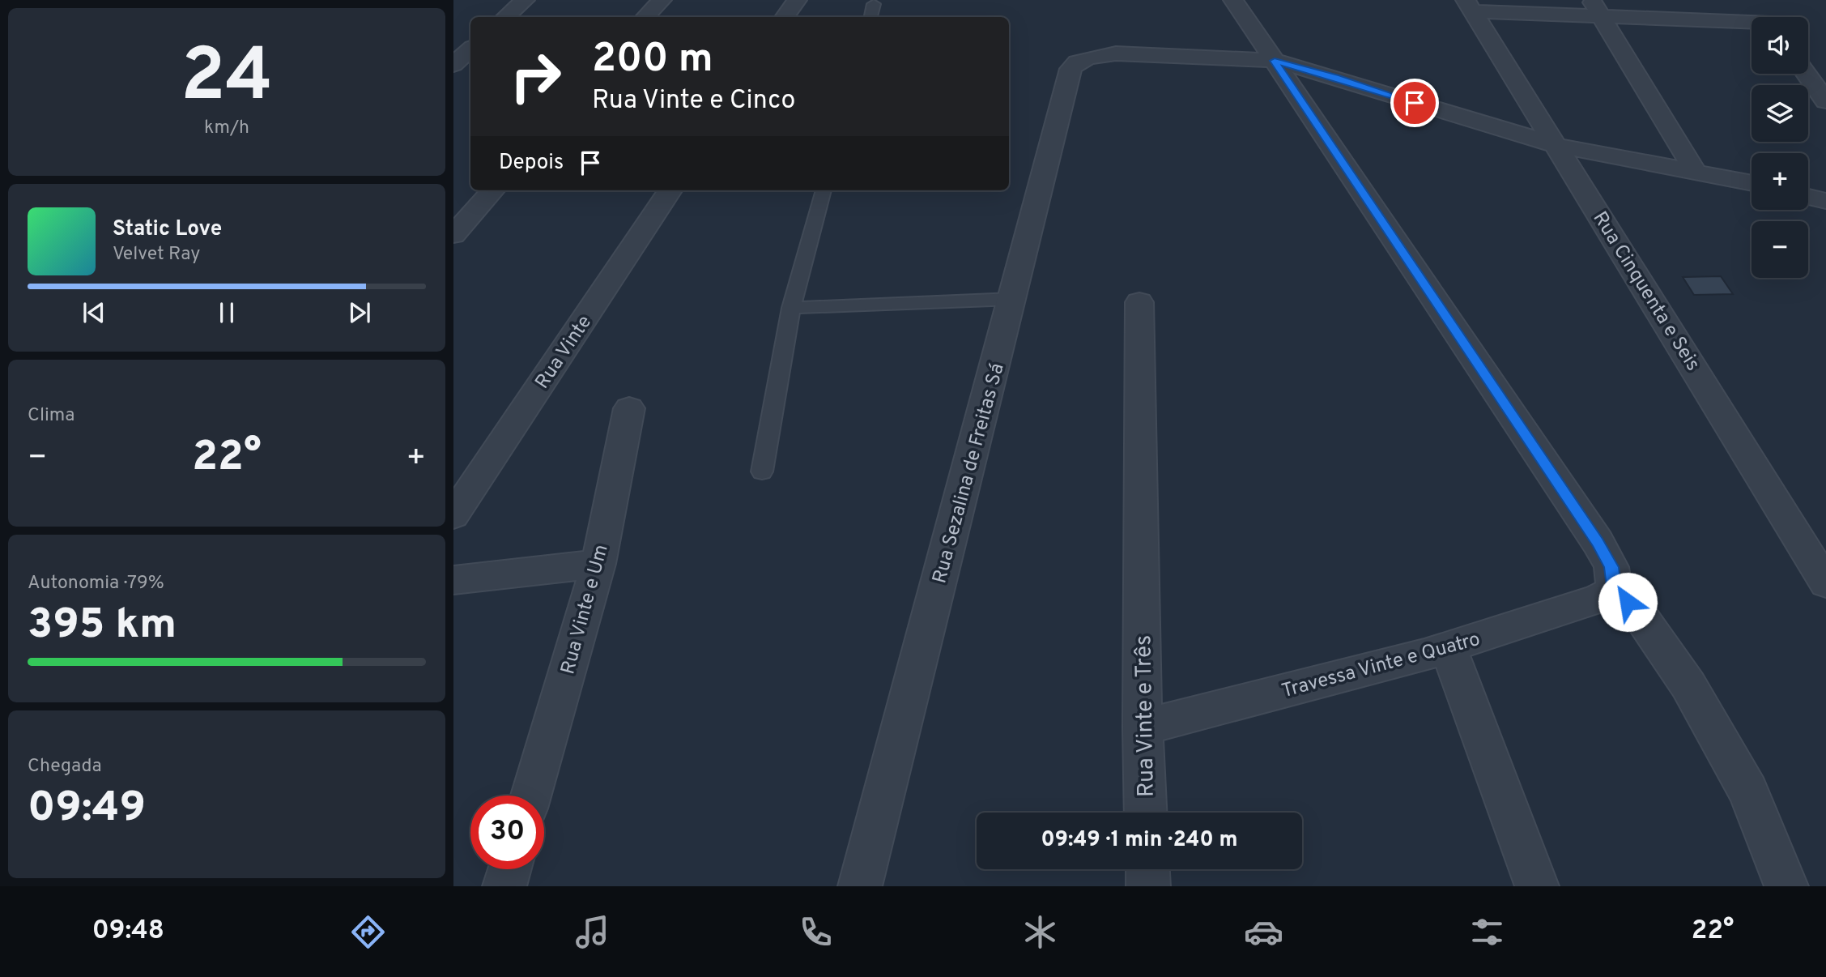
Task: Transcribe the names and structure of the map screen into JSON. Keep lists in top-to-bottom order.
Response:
{
  "streets": {
    "street": [
      "Rua Cinquenta e Seis",
      "Rua Vinte",
      "Rua Sezalina de Freitas Sá",
      "Rua Vinte e Um",
      "Travessa Vinte e Quatro",
      "Rua Vinte e Três"
    ]
  },
  "crossings": [
    ["Travessa Vinte e Quatro", "Rua Vinte e Três"]
  ],
  "page": {
    "tile": [
      ["24", "km/h"],
      "Clima",
      ["Autonomia · 79%", "395 km"],
      ["Chegada", "09:49"]
    ],
    "map_buttons": ["+", "−"],
    "turn": ["200 m", "Rua Vinte e Cinco"],
    "then": "Depois",
    "song": ["Static Love", "Velvet Ray"],
    "heat": ["−", "22°", "+"],
    "limit": "30",
    "trip": "09:49 · 1 min · 240 m",
    "tabs": ["09:48", "22°"]
  }
}
